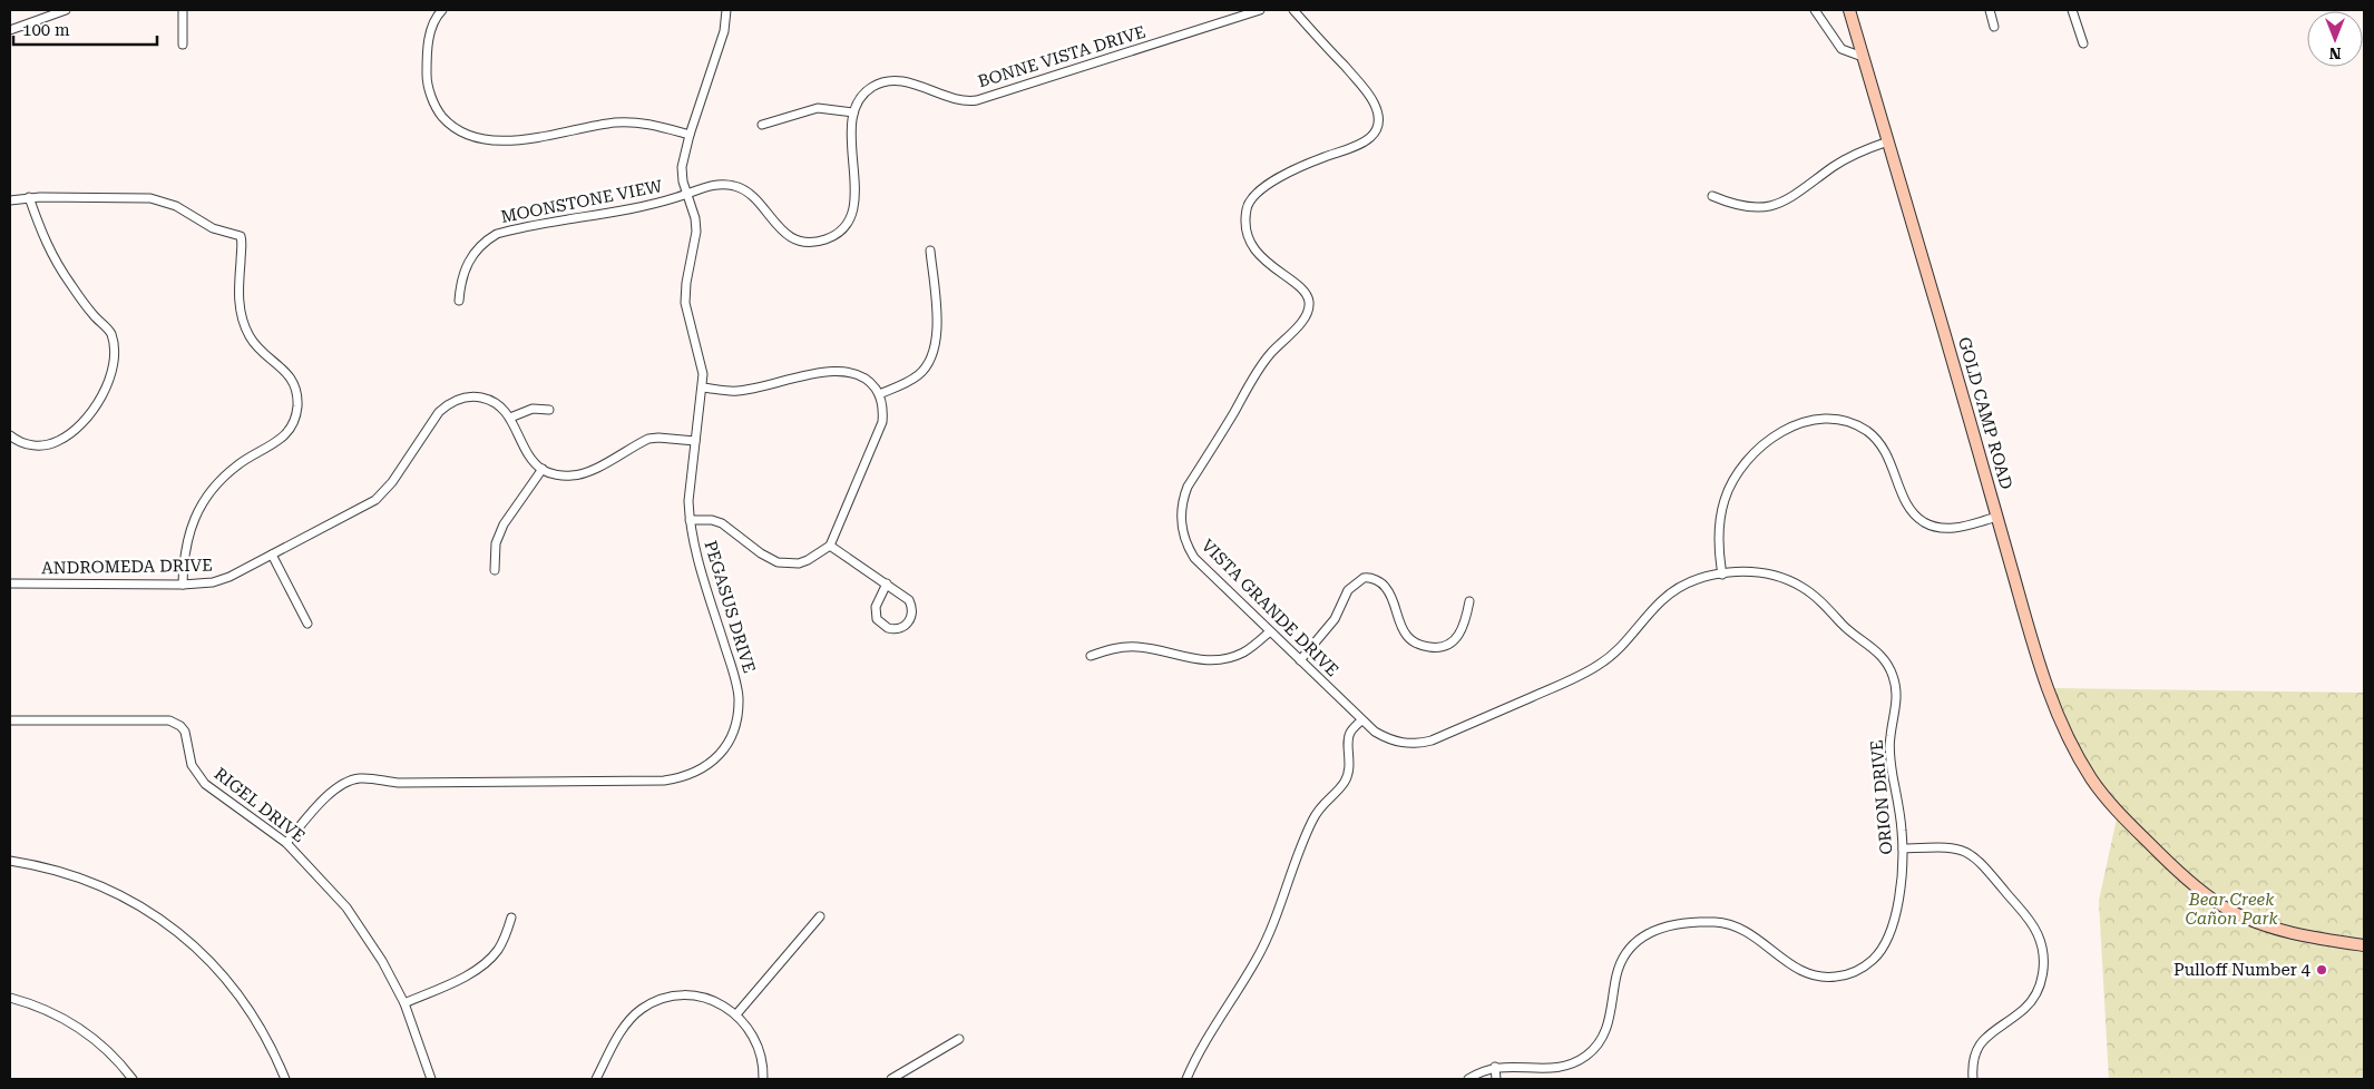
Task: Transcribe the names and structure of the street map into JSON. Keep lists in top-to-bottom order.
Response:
{
  "streets": {
    "street": [
      "BONNE VISTA DRIVE",
      "MOONSTONE VIEW",
      "GOLD CAMP ROAD",
      "ANDROMEDA DRIVE",
      "PEGASUS DRIVE",
      "VISTA GRANDE DRIVE",
      "ORION DRIVE",
      "RIGEL DRIVE"
    ]
  },
  "crossings": [
    ["MOONSTONE VIEW", "PEGASUS DRIVE"],
    ["PEGASUS DRIVE", "RIGEL DRIVE"],
    ["VISTA GRANDE DRIVE", "ORION DRIVE"]
  ],
  "parks": ["Bear Creek Cañon Park"],
  "places": ["Pulloff Number 4"],
  "scale_bar": "100 m",
  "north": "bottom"
}
